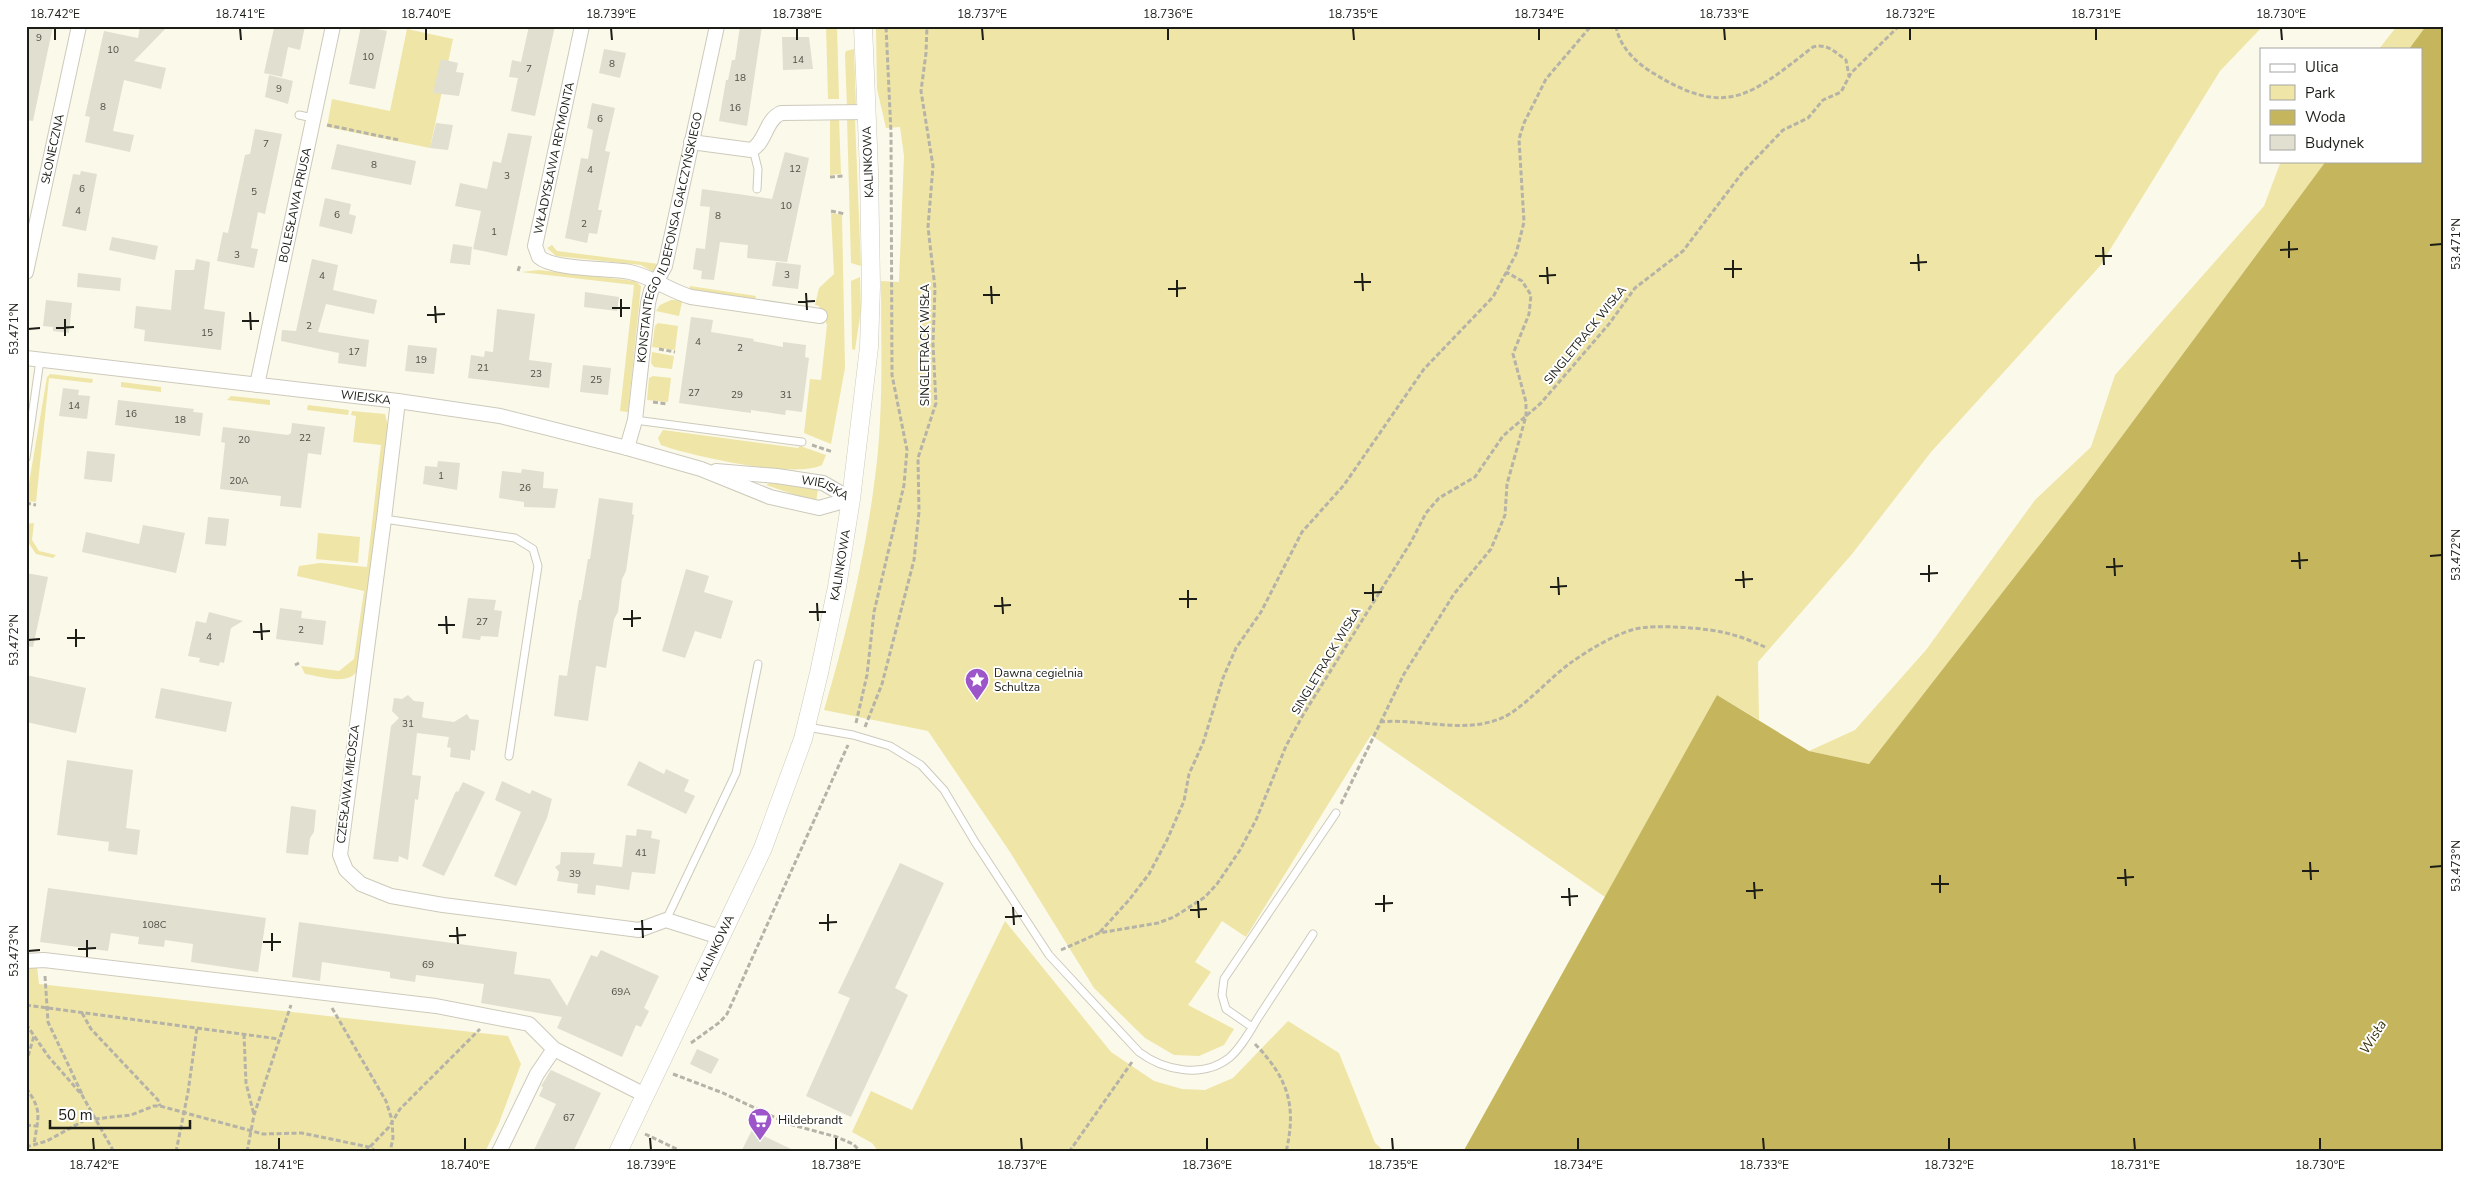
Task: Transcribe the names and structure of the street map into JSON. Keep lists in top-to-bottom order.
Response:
{
  "streets": {
    "street": [
      "SŁONECZNA",
      "WŁADYSŁAWA REYMONTA",
      "KALINKOWA",
      "BOLESŁAWA PRUSA",
      "KONSTANTEGO ILDEFONSA GAŁCZYŃSKIEGO",
      "WIEJSKA",
      "CZESŁAWA MIŁOSZA"
    ],
    "path": ["SINGLETRACK WISŁA"]
  },
  "crossings": [
    ["WŁADYSŁAWA REYMONTA", "KONSTANTEGO ILDEFONSA GAŁCZYŃSKIEGO"],
    ["KALINKOWA", "WIEJSKA"],
    ["BOLESŁAWA PRUSA", "WIEJSKA"],
    ["KONSTANTEGO ILDEFONSA GAŁCZYŃSKIEGO", "WIEJSKA"],
    ["WIEJSKA", "CZESŁAWA MIŁOSZA"]
  ],
  "water": ["Wisła"],
  "places": {
    "place": ["Dawna cegielnia Schultza"],
    "supermarket": ["Hildebrandt"]
  },
  "house_numbers": [
    "9",
    "10",
    "10",
    "14",
    "8",
    "7",
    "18",
    "9",
    "8",
    "16",
    "6",
    "7",
    "8",
    "12",
    "4",
    "3",
    "6",
    "5",
    "10",
    "4",
    "6",
    "8",
    "2",
    "1",
    "3",
    "3",
    "4",
    "2",
    "15",
    "4",
    "2",
    "17",
    "19",
    "21",
    "23",
    "25",
    "27",
    "29",
    "31",
    "14",
    "16",
    "18",
    "22",
    "20",
    "1",
    "20A",
    "26",
    "27",
    "2",
    "4",
    "31",
    "41",
    "39",
    "108C",
    "69",
    "69A",
    "67"
  ],
  "legend": [
    "Ulica",
    "Park",
    "Woda",
    "Budynek"
  ],
  "scale_bar": "50 m",
  "coordinates": [
    "18.742°E",
    "18.741°E",
    "18.740°E",
    "18.739°E",
    "18.738°E",
    "18.737°E",
    "18.736°E",
    "18.735°E",
    "18.734°E",
    "18.733°E",
    "18.732°E",
    "18.731°E",
    "18.730°E",
    "53.471°N",
    "53.472°N",
    "53.473°N"
  ]
}
